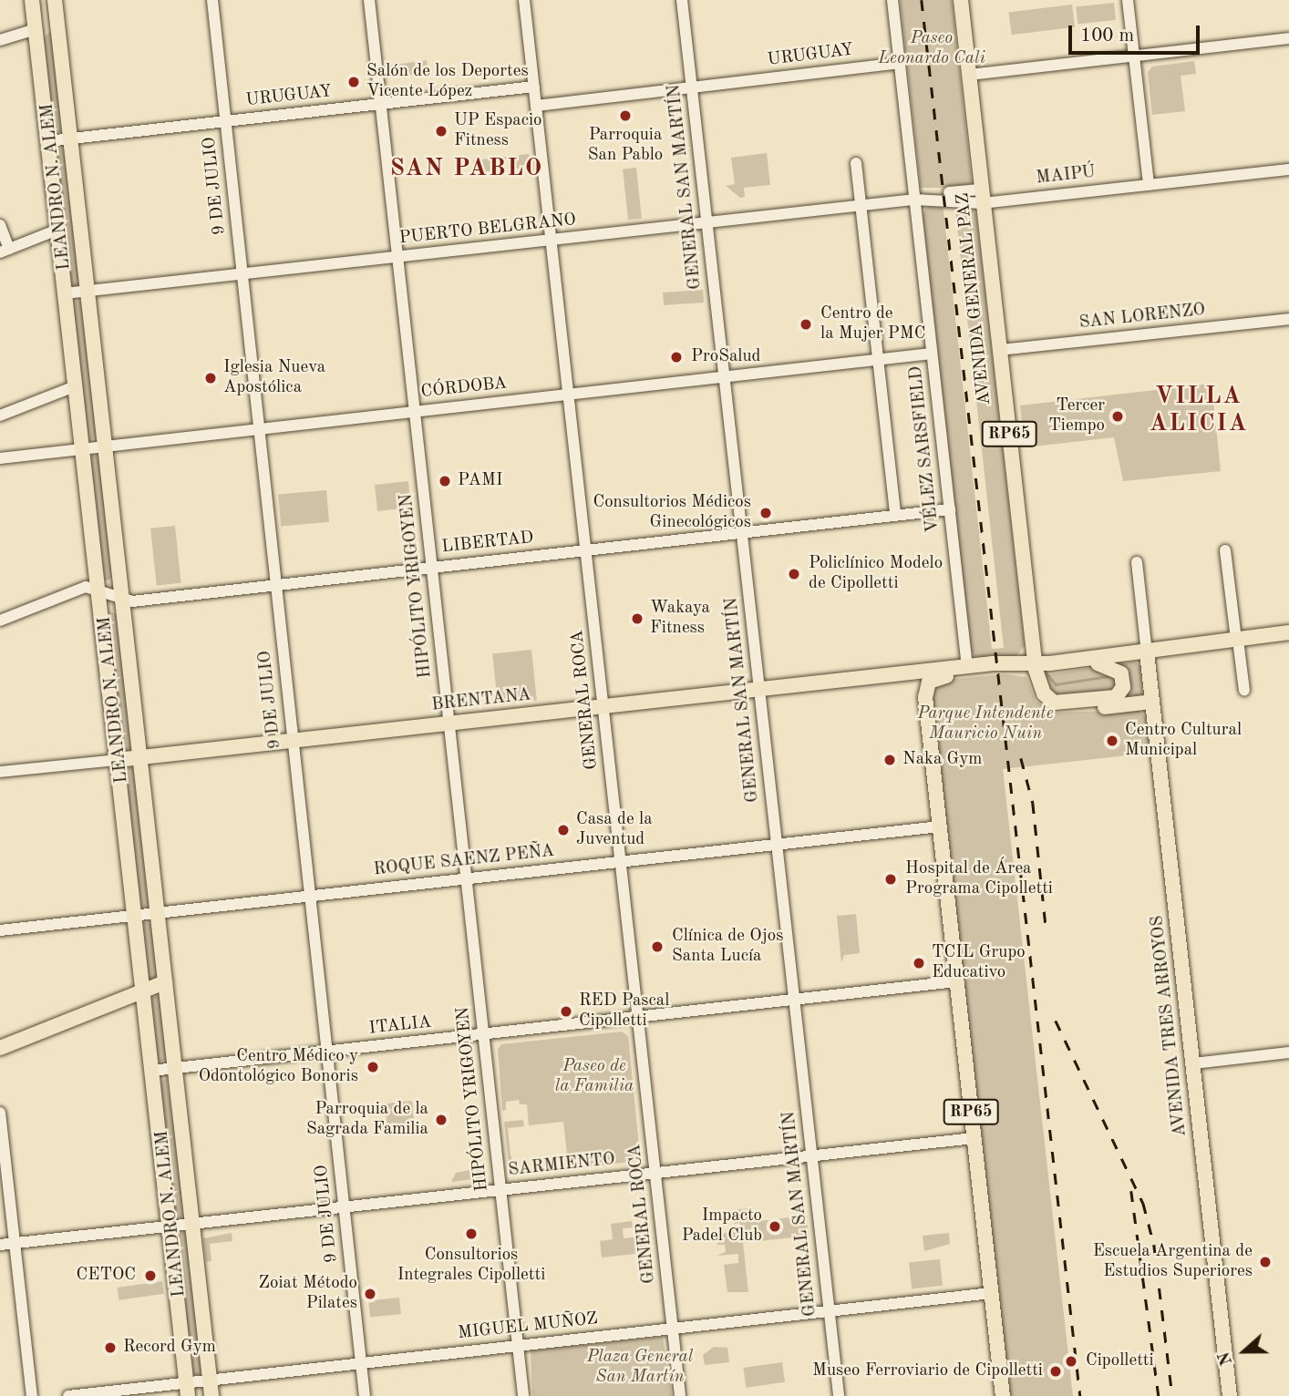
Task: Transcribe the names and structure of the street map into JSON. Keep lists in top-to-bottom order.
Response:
{
  "streets": {
    "main road": [
      "LEANDRO N. ALEM",
      "AVENIDA GENERAL PAZ",
      "RP65",
      "BRENTANA",
      "AVENIDA TRES ARROYOS"
    ],
    "street": [
      "URUGUAY",
      "MAIPÚ",
      "9 DE JULIO",
      "GENERAL SAN MARTÍN",
      "PUERTO BELGRANO",
      "SAN LORENZO",
      "CÓRDOBA",
      "VÉLEZ SARSFIELD",
      "LIBERTAD",
      "HIPÓLITO YRIGOYEN",
      "GENERAL ROCA",
      "ROQUE SAENZ PEÑA",
      "ITALIA",
      "SARMIENTO",
      "MIGUEL MUÑOZ"
    ]
  },
  "crossings": [
    ["URUGUAY", "9 DE JULIO"],
    ["URUGUAY", "LEANDRO N. ALEM"],
    ["URUGUAY", "GENERAL SAN MARTÍN"],
    ["URUGUAY", "VÉLEZ SARSFIELD"],
    ["URUGUAY", "HIPÓLITO YRIGOYEN"],
    ["URUGUAY", "GENERAL ROCA"],
    ["MAIPÚ", "PUERTO BELGRANO"],
    ["MAIPÚ", "AVENIDA GENERAL PAZ"],
    ["MAIPÚ", "VÉLEZ SARSFIELD"],
    ["9 DE JULIO", "PUERTO BELGRANO"],
    ["9 DE JULIO", "CÓRDOBA"],
    ["9 DE JULIO", "LIBERTAD"],
    ["9 DE JULIO", "BRENTANA"],
    ["9 DE JULIO", "ROQUE SAENZ PEÑA"],
    ["9 DE JULIO", "ITALIA"],
    ["9 DE JULIO", "SARMIENTO"],
    ["9 DE JULIO", "MIGUEL MUÑOZ"],
    ["LEANDRO N. ALEM", "PUERTO BELGRANO"],
    ["LEANDRO N. ALEM", "CÓRDOBA"],
    ["LEANDRO N. ALEM", "LIBERTAD"],
    ["LEANDRO N. ALEM", "BRENTANA"],
    ["LEANDRO N. ALEM", "ROQUE SAENZ PEÑA"],
    ["LEANDRO N. ALEM", "ITALIA"],
    ["LEANDRO N. ALEM", "SARMIENTO"],
    ["LEANDRO N. ALEM", "MIGUEL MUÑOZ"],
    ["GENERAL SAN MARTÍN", "PUERTO BELGRANO"],
    ["GENERAL SAN MARTÍN", "CÓRDOBA"],
    ["GENERAL SAN MARTÍN", "LIBERTAD"],
    ["GENERAL SAN MARTÍN", "BRENTANA"],
    ["GENERAL SAN MARTÍN", "ROQUE SAENZ PEÑA"],
    ["GENERAL SAN MARTÍN", "ITALIA"],
    ["GENERAL SAN MARTÍN", "SARMIENTO"],
    ["GENERAL SAN MARTÍN", "MIGUEL MUÑOZ"],
    ["PUERTO BELGRANO", "VÉLEZ SARSFIELD"],
    ["PUERTO BELGRANO", "HIPÓLITO YRIGOYEN"],
    ["PUERTO BELGRANO", "GENERAL ROCA"],
    ["AVENIDA GENERAL PAZ", "SAN LORENZO"],
    ["AVENIDA GENERAL PAZ", "RP65"],
    ["AVENIDA GENERAL PAZ", "BRENTANA"],
    ["CÓRDOBA", "VÉLEZ SARSFIELD"],
    ["CÓRDOBA", "HIPÓLITO YRIGOYEN"],
    ["CÓRDOBA", "GENERAL ROCA"],
    ["RP65", "BRENTANA"],
    ["RP65", "ROQUE SAENZ PEÑA"],
    ["RP65", "ITALIA"],
    ["RP65", "SARMIENTO"],
    ["RP65", "MIGUEL MUÑOZ"],
    ["VÉLEZ SARSFIELD", "LIBERTAD"],
    ["VÉLEZ SARSFIELD", "BRENTANA"],
    ["LIBERTAD", "HIPÓLITO YRIGOYEN"],
    ["LIBERTAD", "GENERAL ROCA"],
    ["HIPÓLITO YRIGOYEN", "BRENTANA"],
    ["HIPÓLITO YRIGOYEN", "ROQUE SAENZ PEÑA"],
    ["HIPÓLITO YRIGOYEN", "ITALIA"],
    ["HIPÓLITO YRIGOYEN", "SARMIENTO"],
    ["HIPÓLITO YRIGOYEN", "MIGUEL MUÑOZ"],
    ["GENERAL ROCA", "BRENTANA"],
    ["GENERAL ROCA", "ROQUE SAENZ PEÑA"],
    ["GENERAL ROCA", "ITALIA"],
    ["GENERAL ROCA", "SARMIENTO"],
    ["GENERAL ROCA", "MIGUEL MUÑOZ"]
  ],
  "districts": ["SAN PABLO", "VILLA ALICIA"],
  "parks": [
    "Paseo Leonardo Cali",
    "Parque Intendente Mauricio Nuin",
    "Paseo de la Familia",
    "Plaza General San Martín"
  ],
  "places": [
    "Salón de los Deportes Vicente López",
    "Parroquia San Pablo",
    "UP Espacio Fitness",
    "Centro de la Mujer PMC",
    "ProSalud",
    "Iglesia Nueva Apostólica",
    "Tercer Tiempo",
    "PAMI",
    "Consultorios Médicos Ginecológicos",
    "Policlínico Modelo de Cipolletti",
    "Wakaya Fitness",
    "Centro Cultural Municipal",
    "Naka Gym",
    "Casa de la Juventud",
    "Hospital de Área Programa Cipolletti",
    "Clínica de Ojos Santa Lucía",
    "TCIL Grupo Educativo",
    "RED Pascal Cipolletti",
    "Centro Médico y Odontológico Bonoris",
    "Parroquia de la Sagrada Familia",
    "Impacto Padel Club",
    "Consultorios Integrales Cipolletti",
    "Escuela Argentina de Estudios Superiores",
    "CETOC",
    "Zoiat Método Pilates",
    "Record Gym",
    "Cipolletti",
    "Museo Ferroviario de Cipolletti"
  ],
  "scale_bar": "100 m",
  "north": "left"
}
